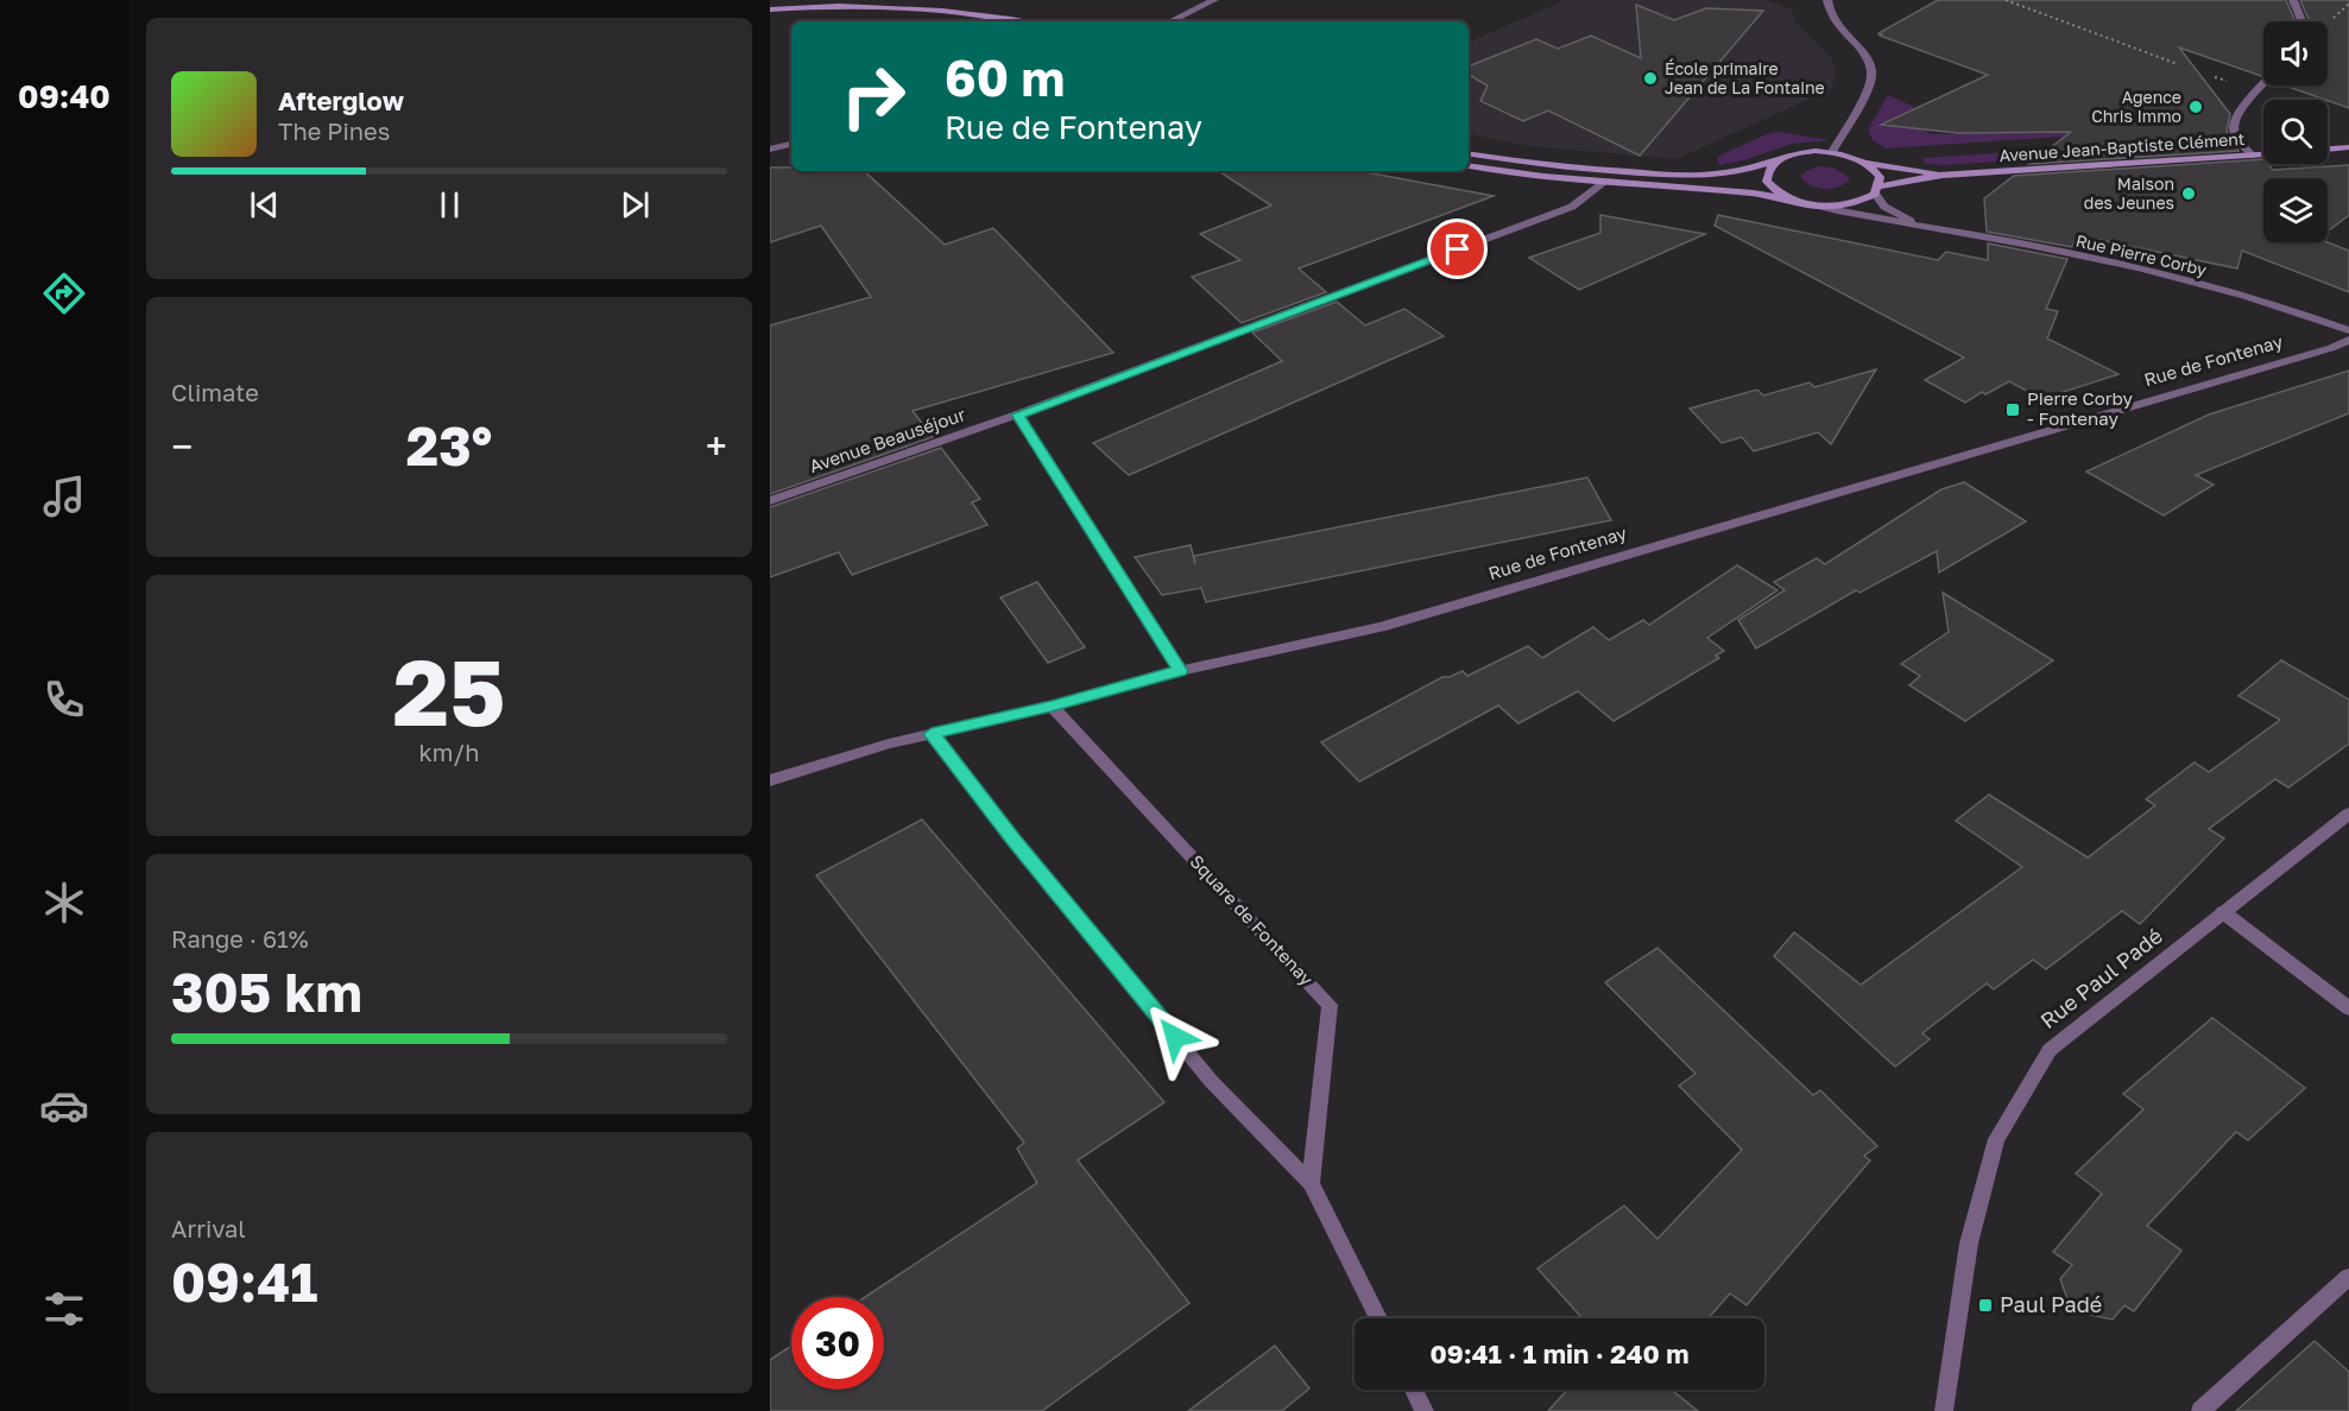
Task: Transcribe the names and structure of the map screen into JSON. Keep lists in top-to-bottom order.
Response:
{
  "streets": {
    "street": [
      "Avenue Jean-Baptiste Clément",
      "Rue Pierre Corby",
      "Rue de Fontenay",
      "Avenue Beauséjour",
      "Square de Fontenay",
      "Rue Paul Padé"
    ]
  },
  "crossings": [
    ["Avenue Jean-Baptiste Clément", "Rue Pierre Corby"],
    ["Rue de Fontenay", "Square de Fontenay"]
  ],
  "places": {
    "other": ["École primaire Jean de La Fontaine", "Agence Chris Immo", "Maison des Jeunes"],
    "transit": ["Pierre Corby - Fontenay", "Paul Padé"]
  },
  "page": {
    "tabs": "09:40",
    "turn": ["60 m", "Rue de Fontenay"],
    "song": ["Afterglow", "The Pines"],
    "tile": [
      "Climate",
      ["25", "km/h"],
      ["Range · 61%", "305 km"],
      ["Arrival", "09:41"]
    ],
    "heat": ["−", "23°", "+"],
    "limit": "30",
    "trip": "09:41 · 1 min · 240 m"
  }
}
